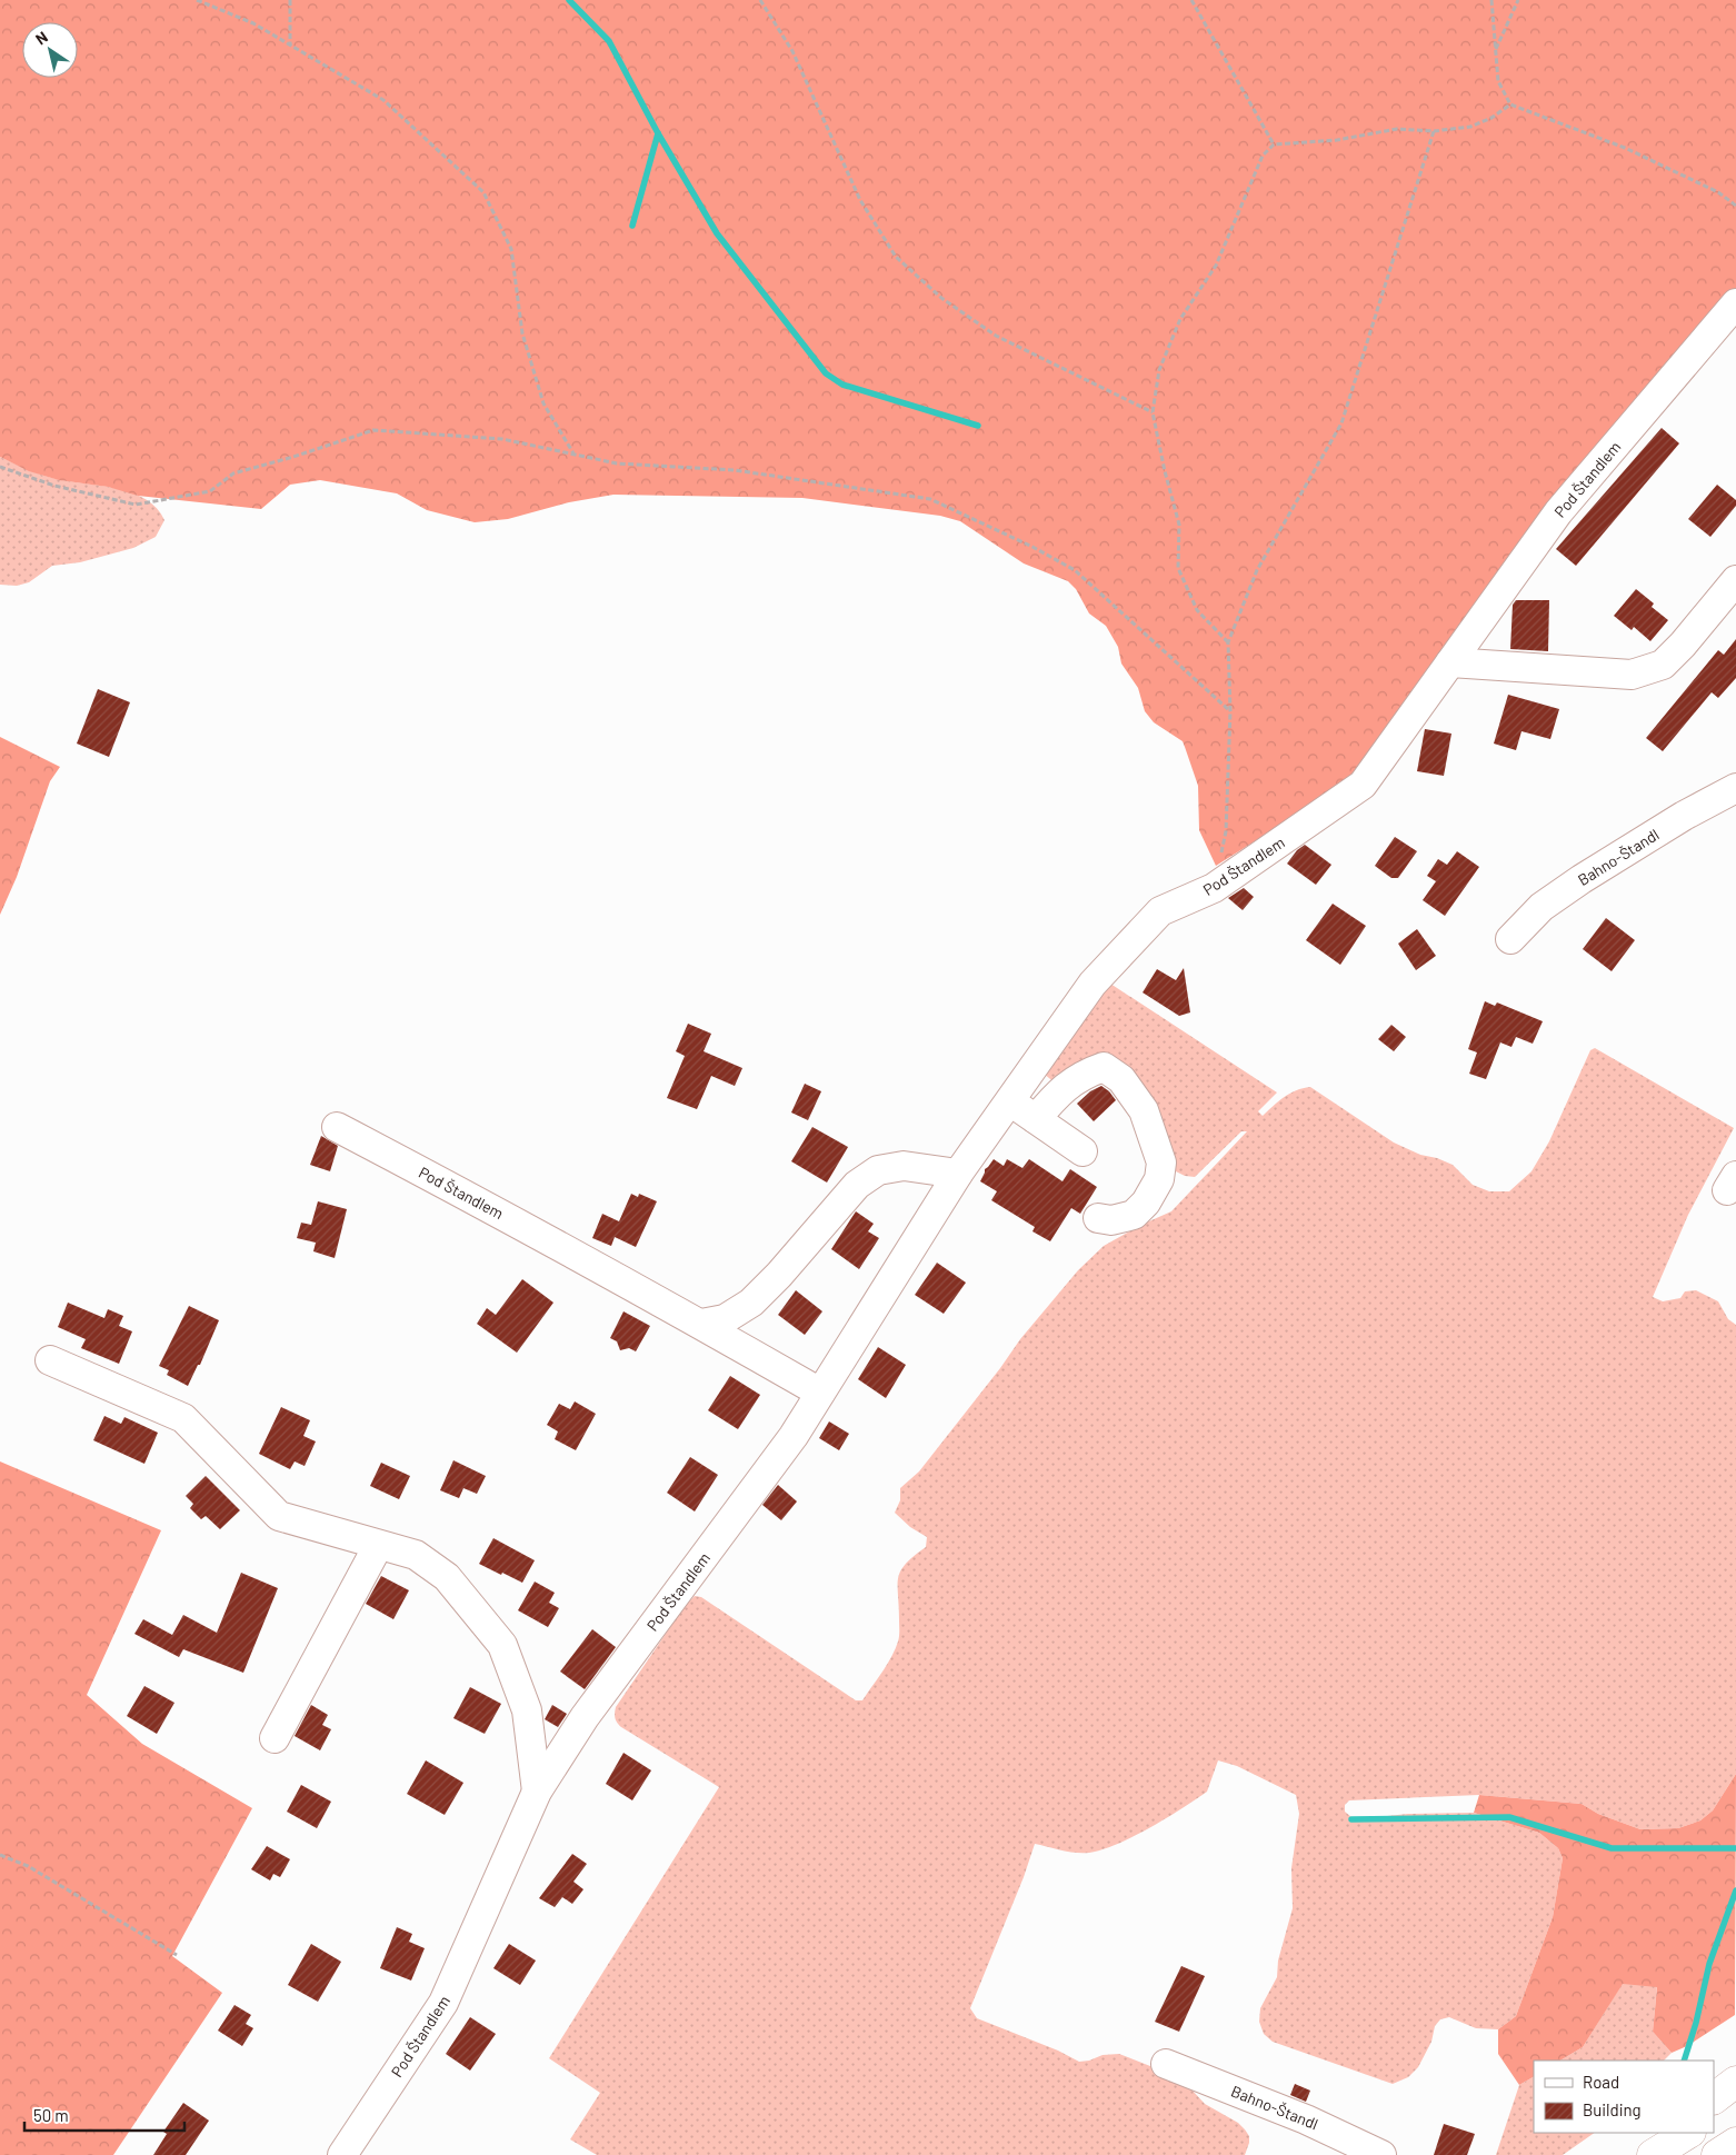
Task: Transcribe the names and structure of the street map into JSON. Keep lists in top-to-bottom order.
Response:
{
  "streets": {
    "street": ["Pod Štandlem", "Bahno-Štandl"]
  },
  "legend": ["Road", "Building"],
  "scale_bar": "50 m",
  "north": "top left"
}
